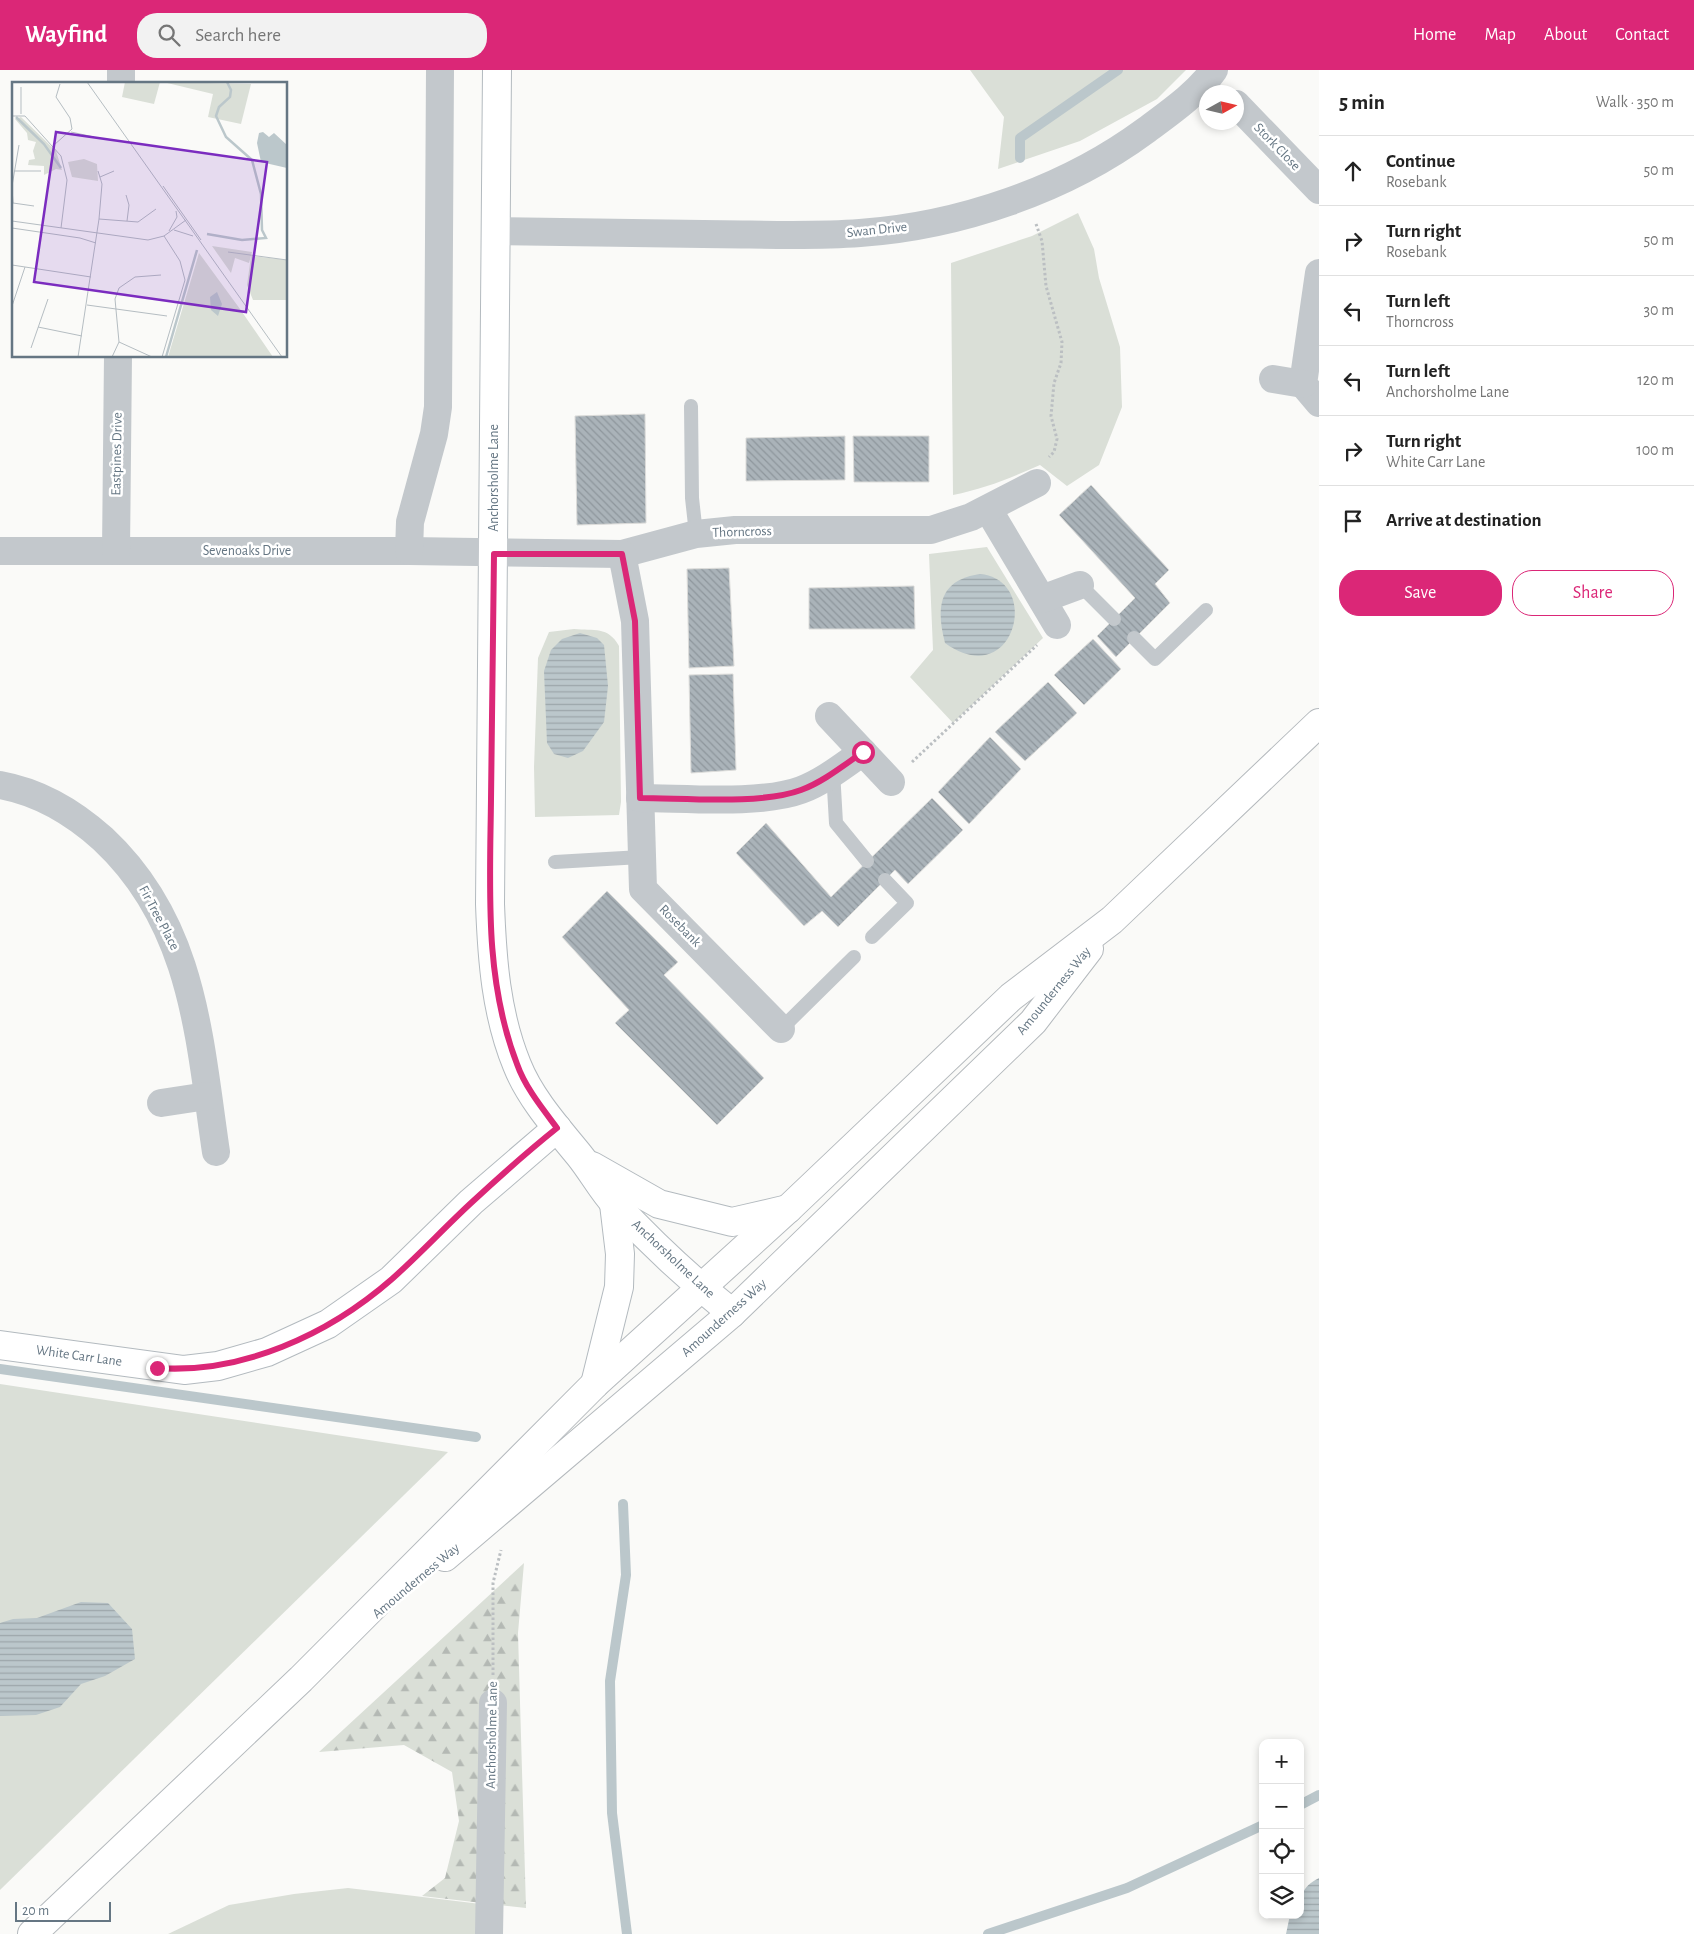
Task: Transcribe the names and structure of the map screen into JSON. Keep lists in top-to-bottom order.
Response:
{
  "streets": {
    "main road": ["Anchorsholme Lane", "Amounderness Way", "White Carr Lane"],
    "street": [
      "Stork Close",
      "Swan Drive",
      "Eastpines Drive",
      "Thorncross",
      "Sevenoaks Drive",
      "Fir Tree Place",
      "Rosebank"
    ]
  },
  "crossings": [
    ["Swan Drive", "Anchorsholme Lane"],
    ["Eastpines Drive", "Sevenoaks Drive"],
    ["Anchorsholme Lane", "Thorncross"],
    ["Anchorsholme Lane", "Sevenoaks Drive"],
    ["Anchorsholme Lane", "Amounderness Way"],
    ["Anchorsholme Lane", "White Carr Lane"],
    ["Thorncross", "Sevenoaks Drive"],
    ["Thorncross", "Rosebank"]
  ],
  "scale_bar": "20 m",
  "north": "right",
  "page": {
    "header": "Wayfind",
    "search": "Search here",
    "nav": [
      "Home",
      "Map",
      "About",
      "Contact"
    ],
    "heading": ["5 min", "Walk · 350 m"],
    "list": [
      ["Continue", "Rosebank", "50 m"],
      ["Turn right", "Rosebank", "50 m"],
      ["Turn left", "Thorncross", "30 m"],
      ["Turn left", "Anchorsholme Lane", "120 m"],
      ["Turn right", "White Carr Lane", "100 m"],
      "Arrive at destination"
    ],
    "buttons": ["Save", "Share"],
    "map_buttons": ["+", "−"],
    "scale": "20 m"
  }
}
